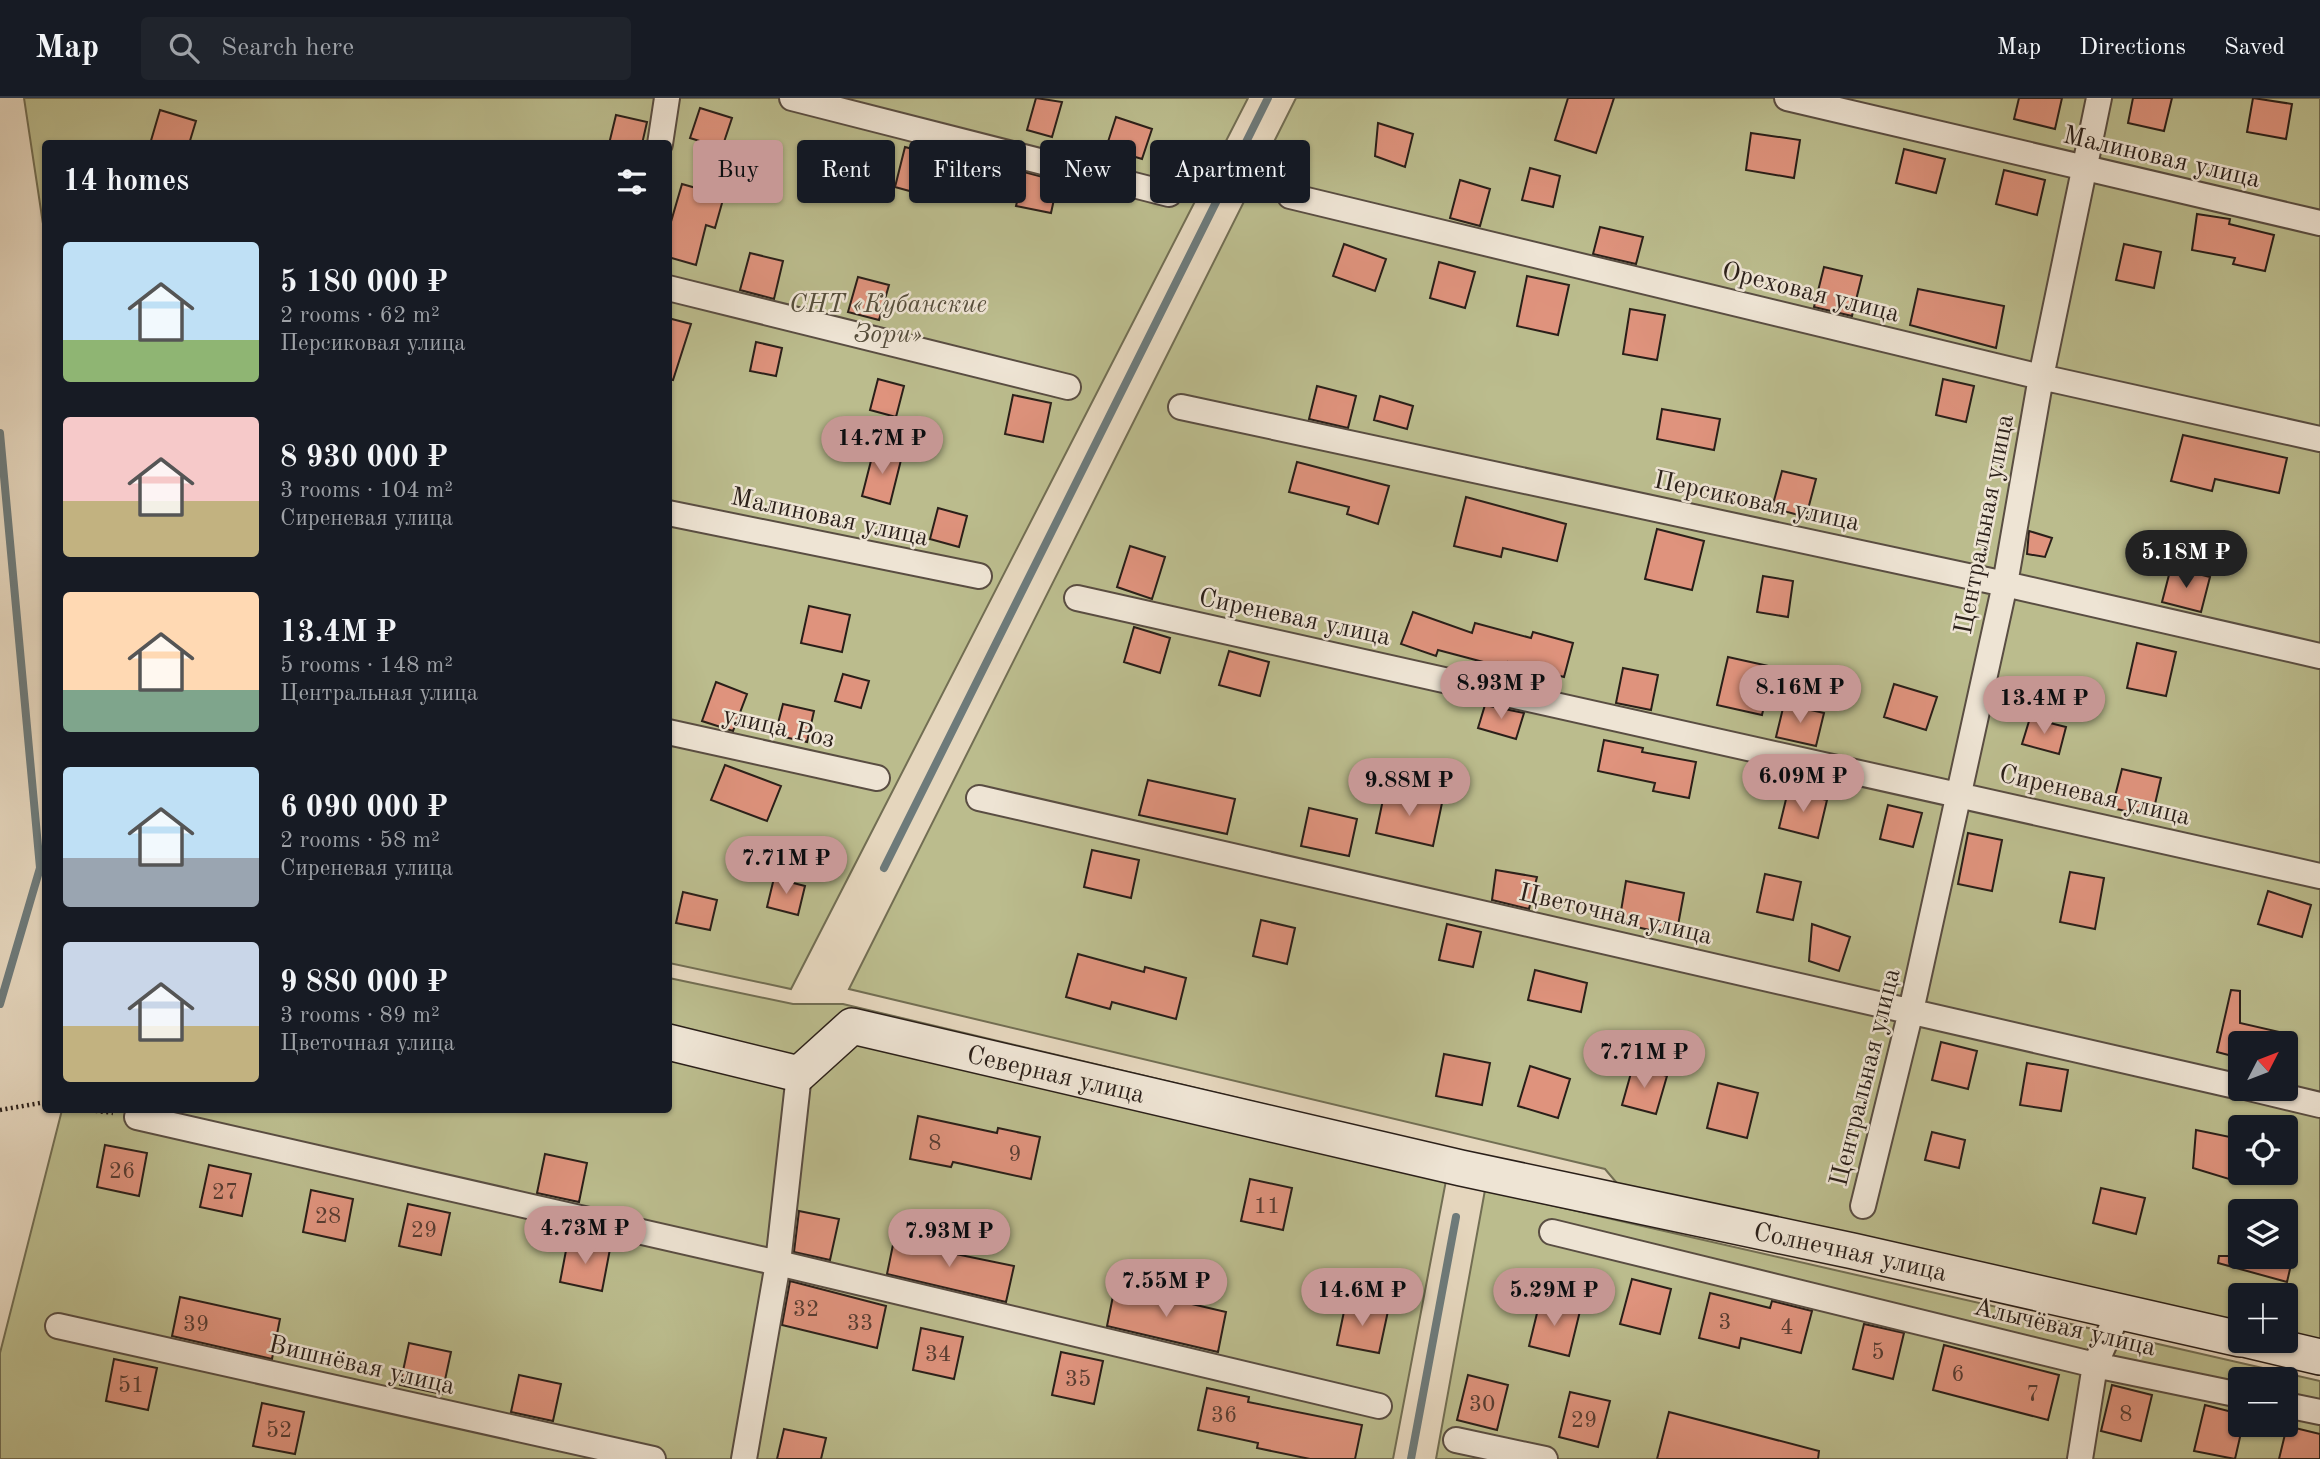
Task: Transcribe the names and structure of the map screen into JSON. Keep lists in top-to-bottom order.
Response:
{
  "streets": {
    "street": [
      "Малиновая улица",
      "Ореховая улица",
      "Персиковая улица",
      "Центральная улица",
      "Сиреневая улица",
      "улица Роз",
      "Цветочная улица",
      "Северная улица",
      "Солнечная улица",
      "Алычёвая улица",
      "Вишнёвая улица"
    ]
  },
  "crossings": [
    ["Малиновая улица", "Центральная улица"],
    ["Ореховая улица", "Центральная улица"],
    ["Персиковая улица", "Центральная улица"],
    ["Центральная улица", "Сиреневая улица"],
    ["Центральная улица", "Цветочная улица"],
    ["Северная улица", "Солнечная улица"]
  ],
  "parks": ["СНТ «Кубанские Зори»"],
  "house_numbers": [
    "8",
    "9",
    "26",
    "27",
    "11",
    "28",
    "29",
    "32",
    "3",
    "33",
    "39",
    "4",
    "5",
    "34",
    "6",
    "35",
    "51",
    "7",
    "30",
    "8",
    "36",
    "29",
    "52"
  ],
  "north": "top right",
  "page": {
    "header": "Map",
    "search": "Search here",
    "nav": ["Map", "Directions", "Saved"],
    "chip": [
      "Buy",
      "Rent",
      "Filters",
      "New",
      "Apartment"
    ],
    "heading": "14 homes",
    "list": [
      {
        "name": "5 180 000 ₽",
        "note": "2 rooms · 62 m² · Персиковая улица"
      },
      {
        "name": "8 930 000 ₽",
        "note": "3 rooms · 104 m² · Сиреневая улица"
      },
      {
        "name": "13.4M ₽",
        "note": "5 rooms · 148 m² · Центральная улица"
      },
      {
        "name": "6 090 000 ₽",
        "note": "2 rooms · 58 m² · Сиреневая улица"
      },
      {
        "name": "9 880 000 ₽",
        "note": "3 rooms · 89 m² · Цветочная улица"
      }
    ],
    "price": [
      "14.7M ₽",
      "5.18M ₽",
      "8.93M ₽",
      "8.16M ₽",
      "13.4M ₽",
      "6.09M ₽",
      "9.88M ₽",
      "7.71M ₽",
      "7.71M ₽",
      "4.73M ₽",
      "7.93M ₽",
      "7.55M ₽",
      "14.6M ₽",
      "5.29M ₽"
    ],
    "map_buttons": ["+", "−"]
  }
}
